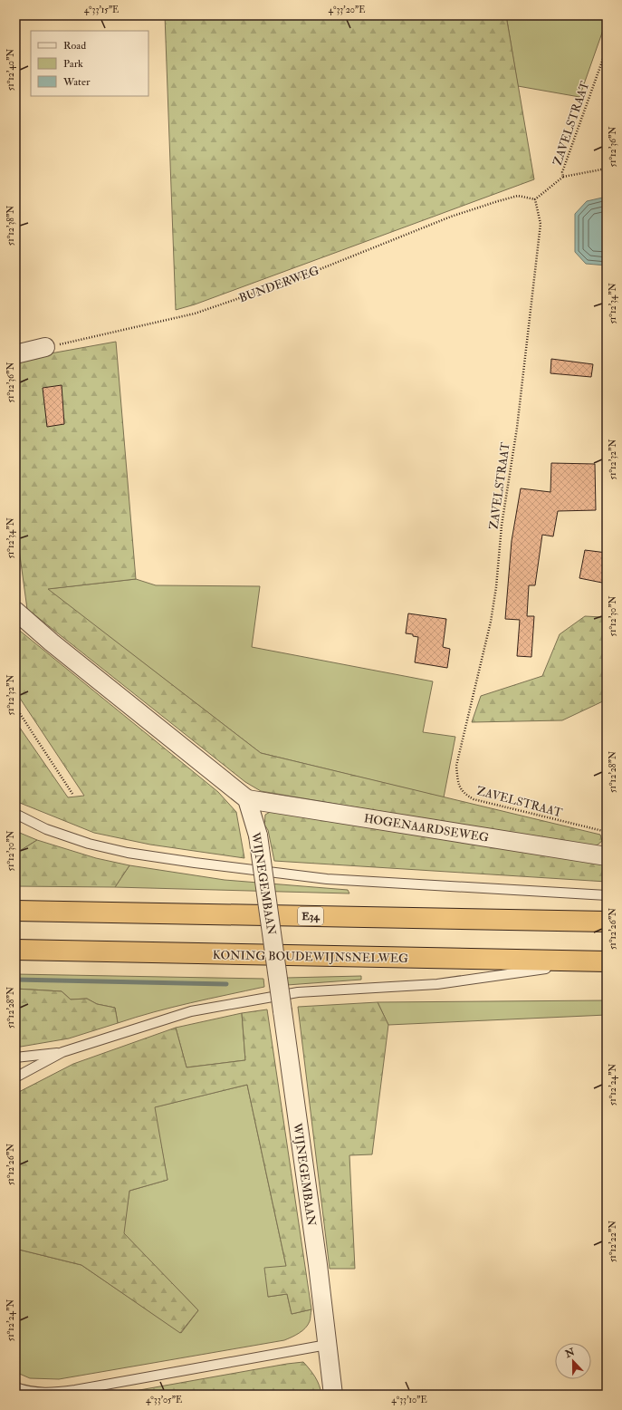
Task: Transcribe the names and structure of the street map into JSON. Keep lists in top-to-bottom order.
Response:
{
  "streets": {
    "highway": ["E34", "KONING BOUDEWIJNSNELWEG"],
    "street": ["HOGENAARDSEWEG", "WIJNEGEMBAAN"],
    "path": ["ZAVELSTRAAT", "BUNDERWEG"]
  },
  "crossings": [
    ["ZAVELSTRAAT", "BUNDERWEG"],
    ["HOGENAARDSEWEG", "WIJNEGEMBAAN"]
  ],
  "legend": ["Road", "Park", "Water"],
  "north": "top",
  "coordinates": [
    "4°33'15\"E",
    "4°33'20\"E",
    "51°12'40\"N",
    "51°12'36\"N",
    "51°12'38\"N",
    "51°12'34\"N",
    "51°12'32\"N",
    "51°12'30\"N",
    "51°12'28\"N",
    "51°12'26\"N",
    "51°12'24\"N",
    "51°12'22\"N",
    "4°33'05\"E",
    "4°33'10\"E"
  ]
}
